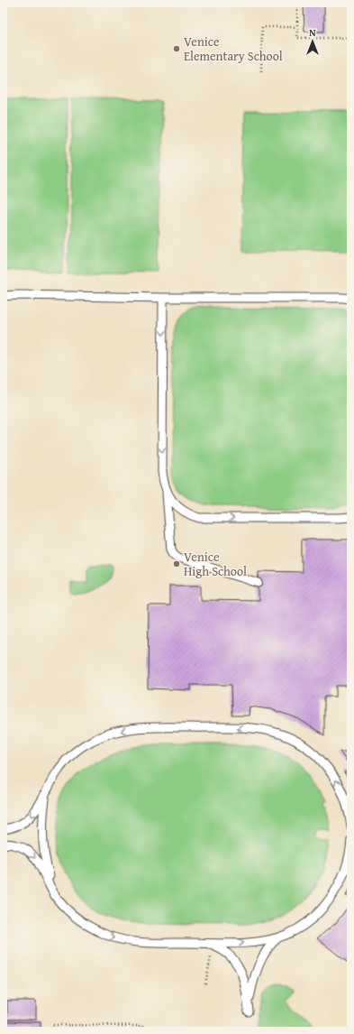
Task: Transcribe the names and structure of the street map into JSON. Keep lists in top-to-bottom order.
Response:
{
  "places": ["Venice Elementary School", "Venice High School"],
  "north": "top"
}
